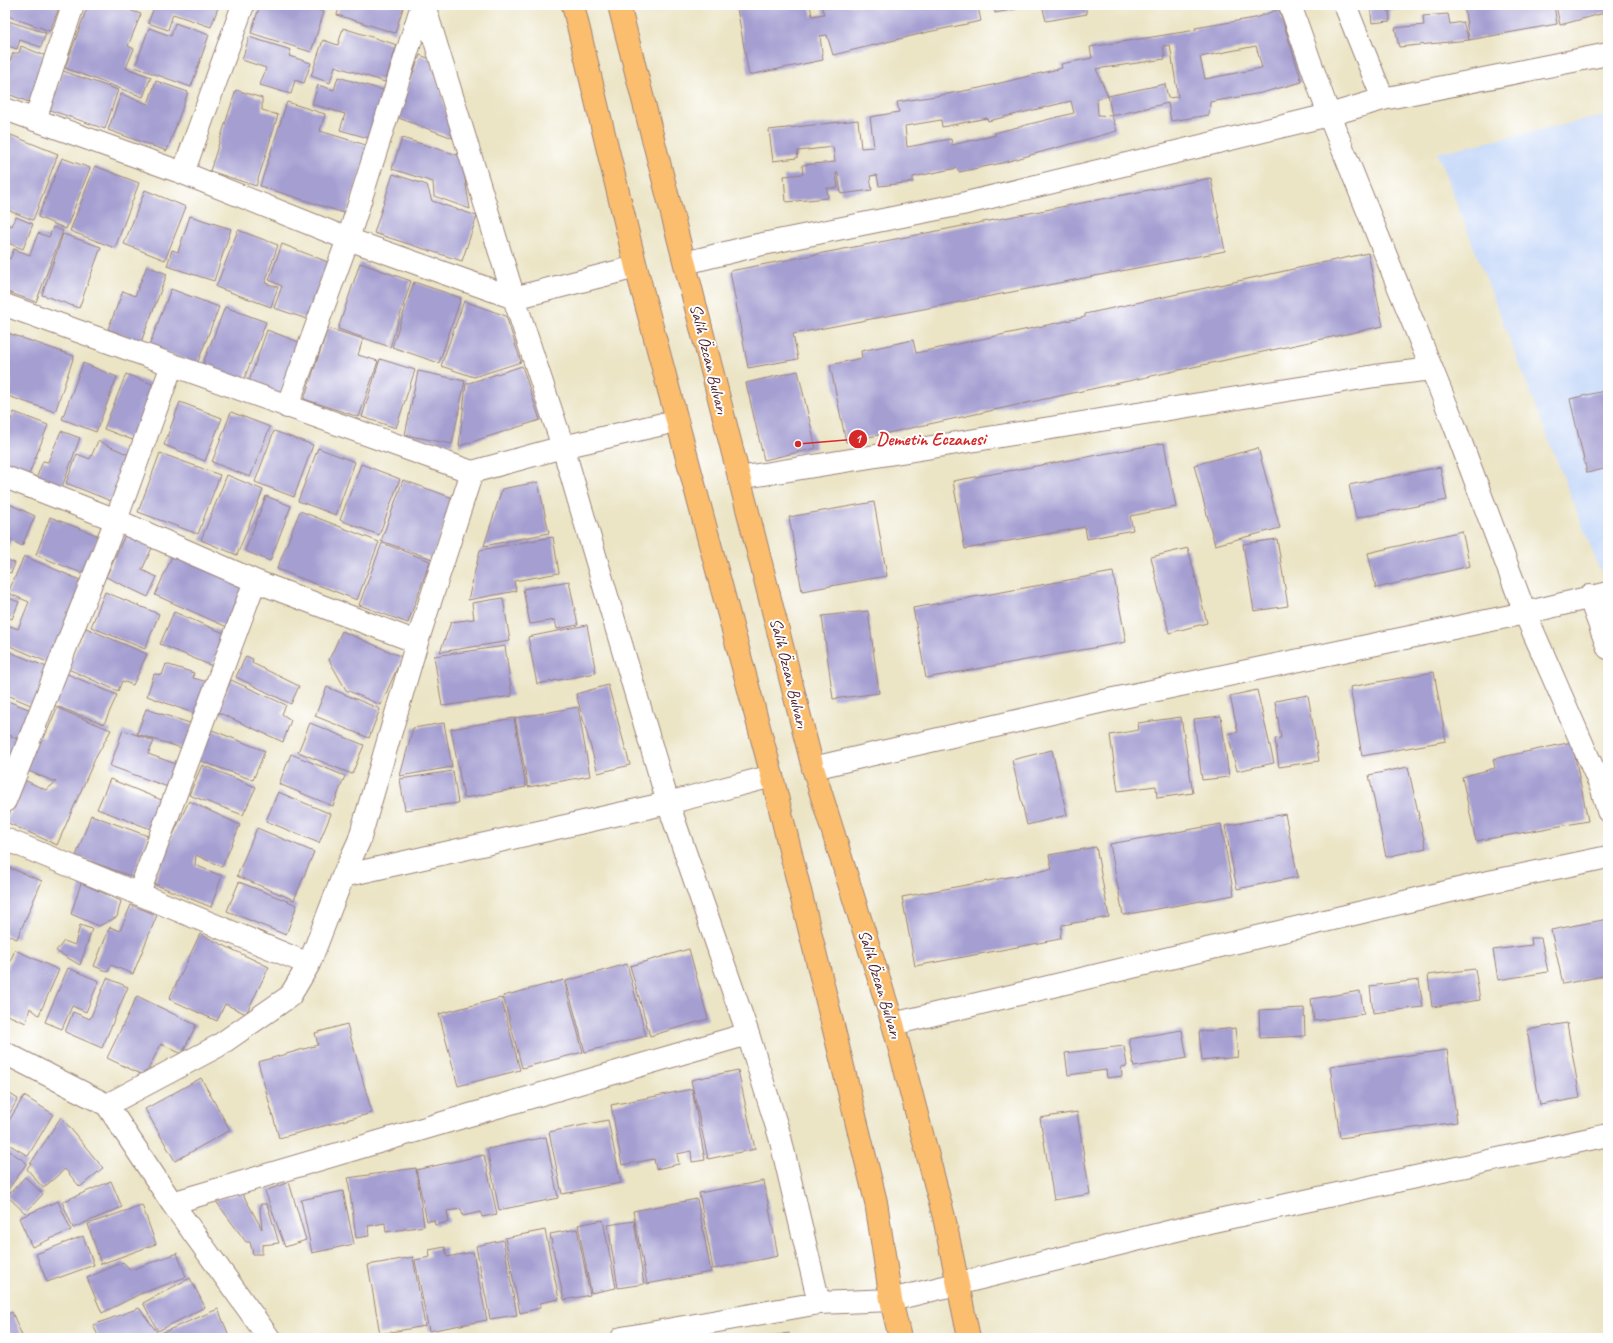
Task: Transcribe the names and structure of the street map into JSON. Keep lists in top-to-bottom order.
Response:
{
  "streets": {
    "main road": ["Salih Özcan Bulvarı"]
  },
  "places": ["Demetin Eczanesi"]
}
